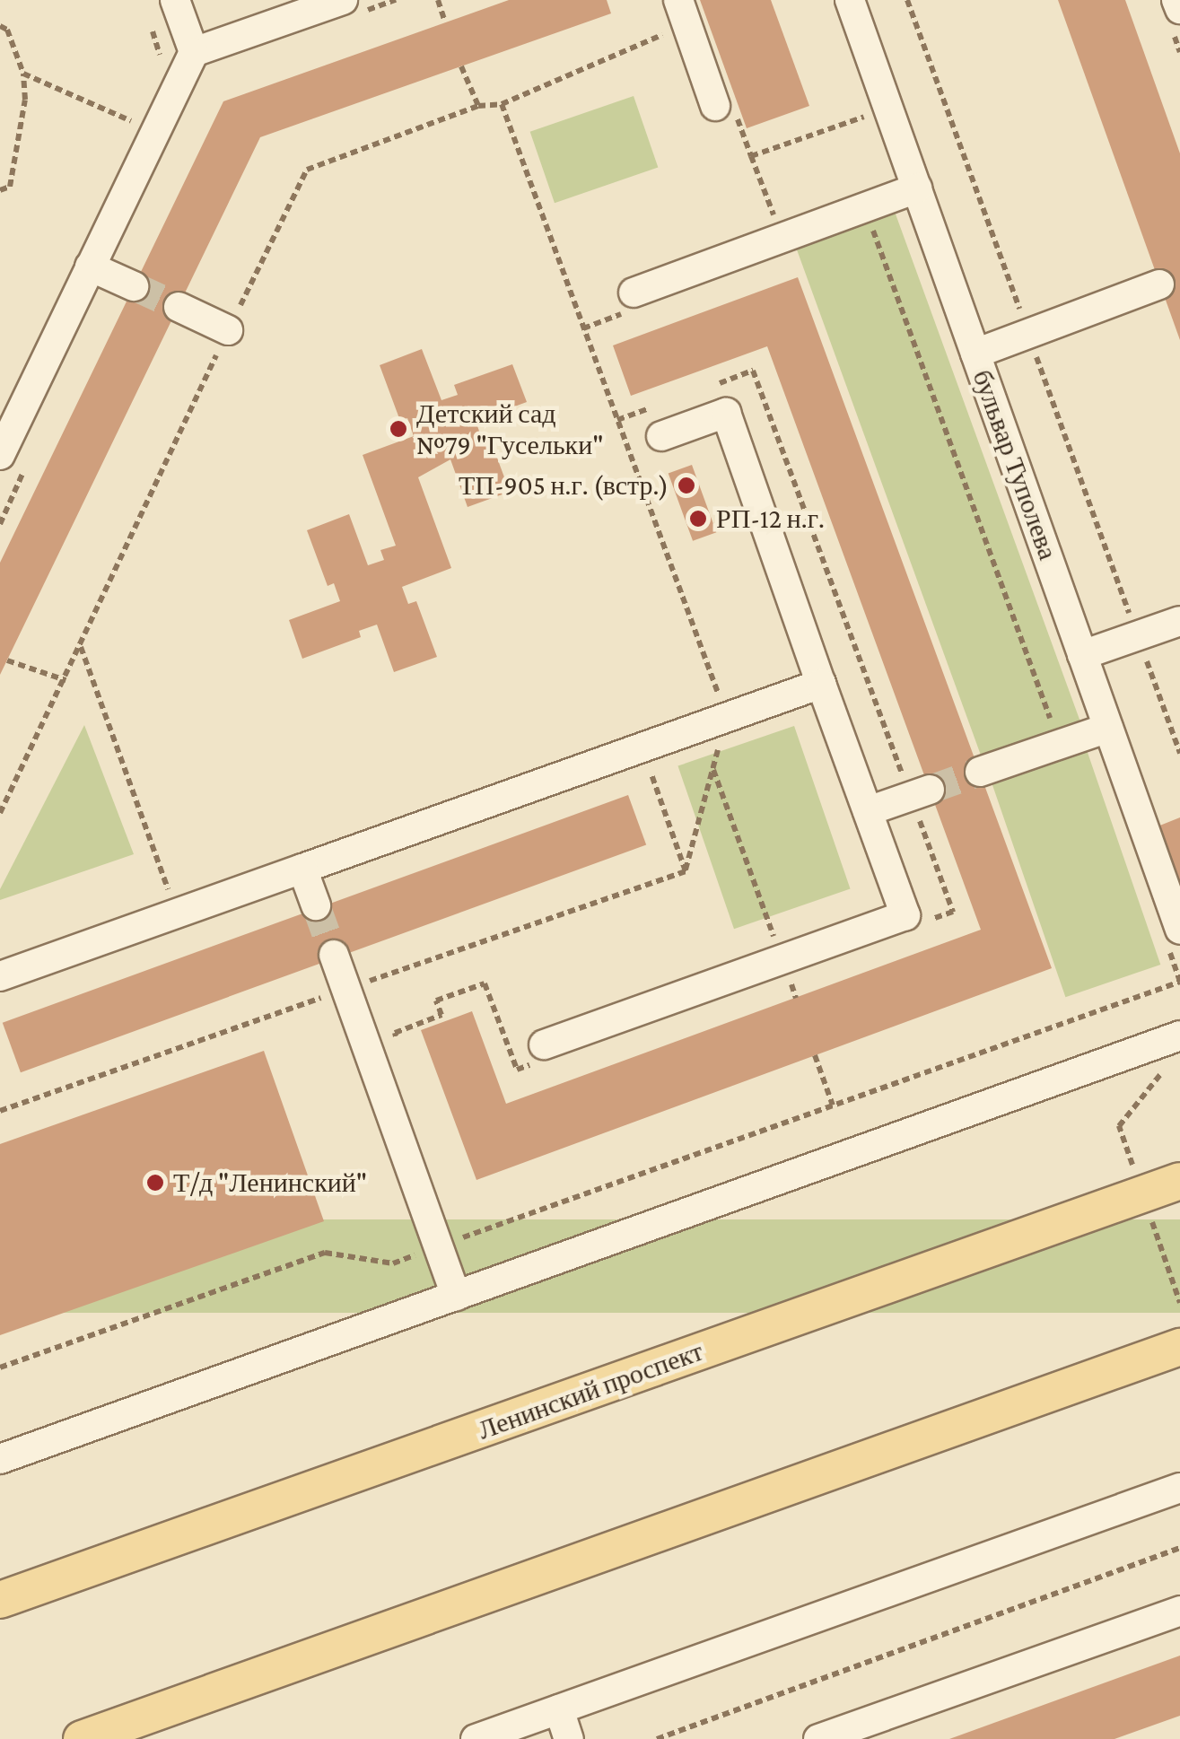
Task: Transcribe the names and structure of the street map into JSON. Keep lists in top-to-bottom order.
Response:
{
  "streets": {
    "main road": ["Ленинский проспект"],
    "street": ["бульвар Туполева"]
  },
  "places": [
    "Детский сад №79 \"Гусельки\"",
    "ТП-905 н.г. (встр.)",
    "РП-12 н.г.",
    "Т/д \"Ленинский\""
  ]
}
